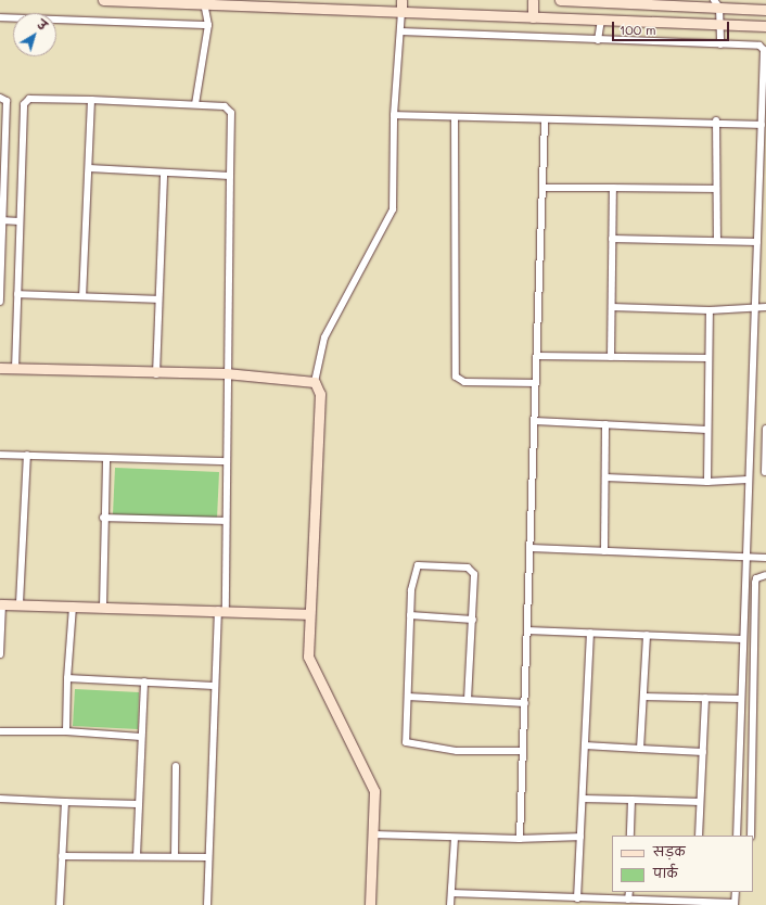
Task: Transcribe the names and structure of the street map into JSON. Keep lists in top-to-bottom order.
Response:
{
  "legend": ["सड़क", "पार्क"],
  "scale_bar": "100 m",
  "north": "top right"
}
